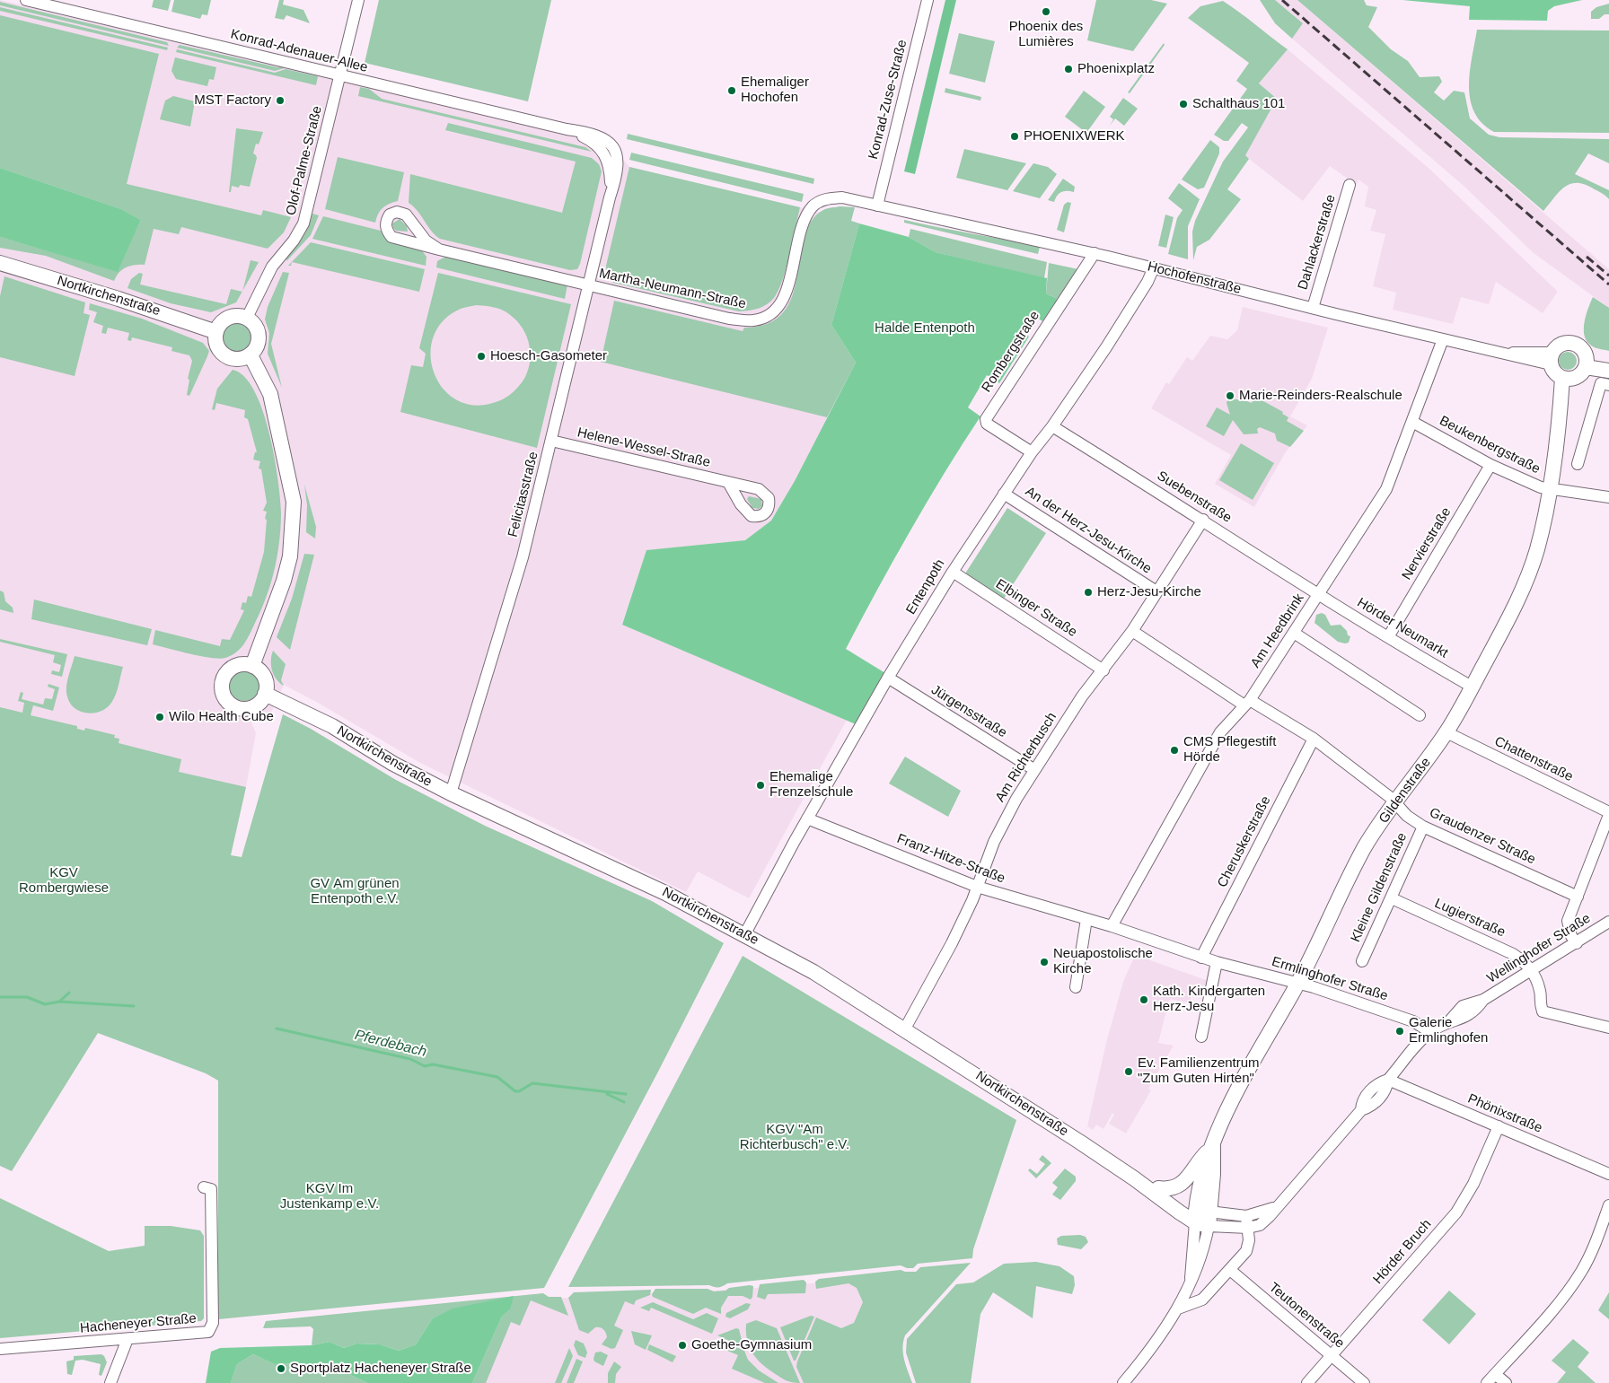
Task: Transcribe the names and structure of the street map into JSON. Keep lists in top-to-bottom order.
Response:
{
  "streets": {
    "main road": ["Nortkirchenstraße", "Gildenstraße"],
    "street": [
      "Konrad-Adenauer-Allee",
      "Konrad-Zuse-Straße",
      "Olof-Palme-Straße",
      "Dahlackerstraße",
      "Hochofenstraße",
      "Martha-Neumann-Straße",
      "Rombergstraße",
      "Beukenbergstraße",
      "Helene-Wessel-Straße",
      "Felicitasstraße",
      "Suebenstraße",
      "An der Herz-Jesu-Kirche",
      "Nervierstraße",
      "Entenpoth",
      "Elbinger Straße",
      "Hörder Neumarkt",
      "Am Heedbrink",
      "Jürgensstraße",
      "Am Richterbusch",
      "Chattenstraße",
      "Graudenzer Straße",
      "Cheruskerstraße",
      "Franz-Hitze-Straße",
      "Kleine Gildenstraße",
      "Lugierstraße",
      "Wellinghofer Straße",
      "Ermlinghofer Straße",
      "Phönixstraße",
      "Hörder Bruch",
      "Teutonenstraße",
      "Hacheneyer Straße"
    ]
  },
  "crossings": [
    ["Konrad-Adenauer-Allee", "Olof-Palme-Straße"],
    ["Konrad-Adenauer-Allee", "Felicitasstraße"],
    ["Konrad-Zuse-Straße", "Hochofenstraße"],
    ["Konrad-Zuse-Straße", "Martha-Neumann-Straße"],
    ["Olof-Palme-Straße", "Nortkirchenstraße"],
    ["Dahlackerstraße", "Hochofenstraße"],
    ["Hochofenstraße", "Martha-Neumann-Straße"],
    ["Hochofenstraße", "Rombergstraße"],
    ["Hochofenstraße", "Entenpoth"],
    ["Hochofenstraße", "Am Heedbrink"],
    ["Hochofenstraße", "Gildenstraße"],
    ["Martha-Neumann-Straße", "Felicitasstraße"],
    ["Nortkirchenstraße", "Felicitasstraße"],
    ["Nortkirchenstraße", "Entenpoth"],
    ["Nortkirchenstraße", "Am Richterbusch"],
    ["Nortkirchenstraße", "Gildenstraße"],
    ["Nortkirchenstraße", "Wellinghofer Straße"],
    ["Rombergstraße", "Entenpoth"],
    ["Beukenbergstraße", "Nervierstraße"],
    ["Beukenbergstraße", "Am Heedbrink"],
    ["Beukenbergstraße", "Gildenstraße"],
    ["Helene-Wessel-Straße", "Felicitasstraße"],
    ["Suebenstraße", "Entenpoth"],
    ["Suebenstraße", "Hörder Neumarkt"],
    ["Suebenstraße", "Am Heedbrink"],
    ["Suebenstraße", "Am Richterbusch"],
    ["An der Herz-Jesu-Kirche", "Entenpoth"],
    ["An der Herz-Jesu-Kirche", "Am Richterbusch"],
    ["Nervierstraße", "Hörder Neumarkt"],
    ["Entenpoth", "Elbinger Straße"],
    ["Entenpoth", "Jürgensstraße"],
    ["Entenpoth", "Franz-Hitze-Straße"],
    ["Elbinger Straße", "Am Richterbusch"],
    ["Hörder Neumarkt", "Am Heedbrink"],
    ["Hörder Neumarkt", "Gildenstraße"],
    ["Am Heedbrink", "Graudenzer Straße"],
    ["Am Heedbrink", "Franz-Hitze-Straße"],
    ["Am Heedbrink", "Ermlinghofer Straße"],
    ["Jürgensstraße", "Am Richterbusch"],
    ["Am Richterbusch", "Graudenzer Straße"],
    ["Am Richterbusch", "Franz-Hitze-Straße"],
    ["Chattenstraße", "Gildenstraße"],
    ["Gildenstraße", "Graudenzer Straße"],
    ["Gildenstraße", "Wellinghofer Straße"],
    ["Gildenstraße", "Ermlinghofer Straße"],
    ["Graudenzer Straße", "Cheruskerstraße"],
    ["Graudenzer Straße", "Kleine Gildenstraße"],
    ["Cheruskerstraße", "Ermlinghofer Straße"],
    ["Franz-Hitze-Straße", "Ermlinghofer Straße"],
    ["Kleine Gildenstraße", "Lugierstraße"],
    ["Lugierstraße", "Wellinghofer Straße"],
    ["Wellinghofer Straße", "Ermlinghofer Straße"],
    ["Wellinghofer Straße", "Phönixstraße"],
    ["Phönixstraße", "Hörder Bruch"],
    ["Hörder Bruch", "Teutonenstraße"]
  ],
  "water": ["Pferdebach"],
  "parks": [
    "Halde Entenpoth",
    "KGV Rombergwiese",
    "GV Am grünen Entenpoth e.V.",
    "KGV \"Am Richterbusch\" e.V.",
    "KGV Im Justenkamp e.V."
  ],
  "places": [
    "Phoenix des Lumières",
    "Phoenixplatz",
    "Ehemaliger Hochofen",
    "MST Factory",
    "Schalthaus 101",
    "PHOENIXWERK",
    "Hoesch-Gasometer",
    "Marie-Reinders-Realschule",
    "Herz-Jesu-Kirche",
    "Wilo Health Cube",
    "CMS Pflegestift Hörde",
    "Ehemalige Frenzelschule",
    "Neuapostolische Kirche",
    "Kath. Kindergarten Herz-Jesu",
    "Galerie Ermlinghofen",
    "Ev. Familienzentrum \"Zum Guten Hirten\"",
    "Goethe-Gymnasium",
    "Sportplatz Hacheneyer Straße"
  ]
}
